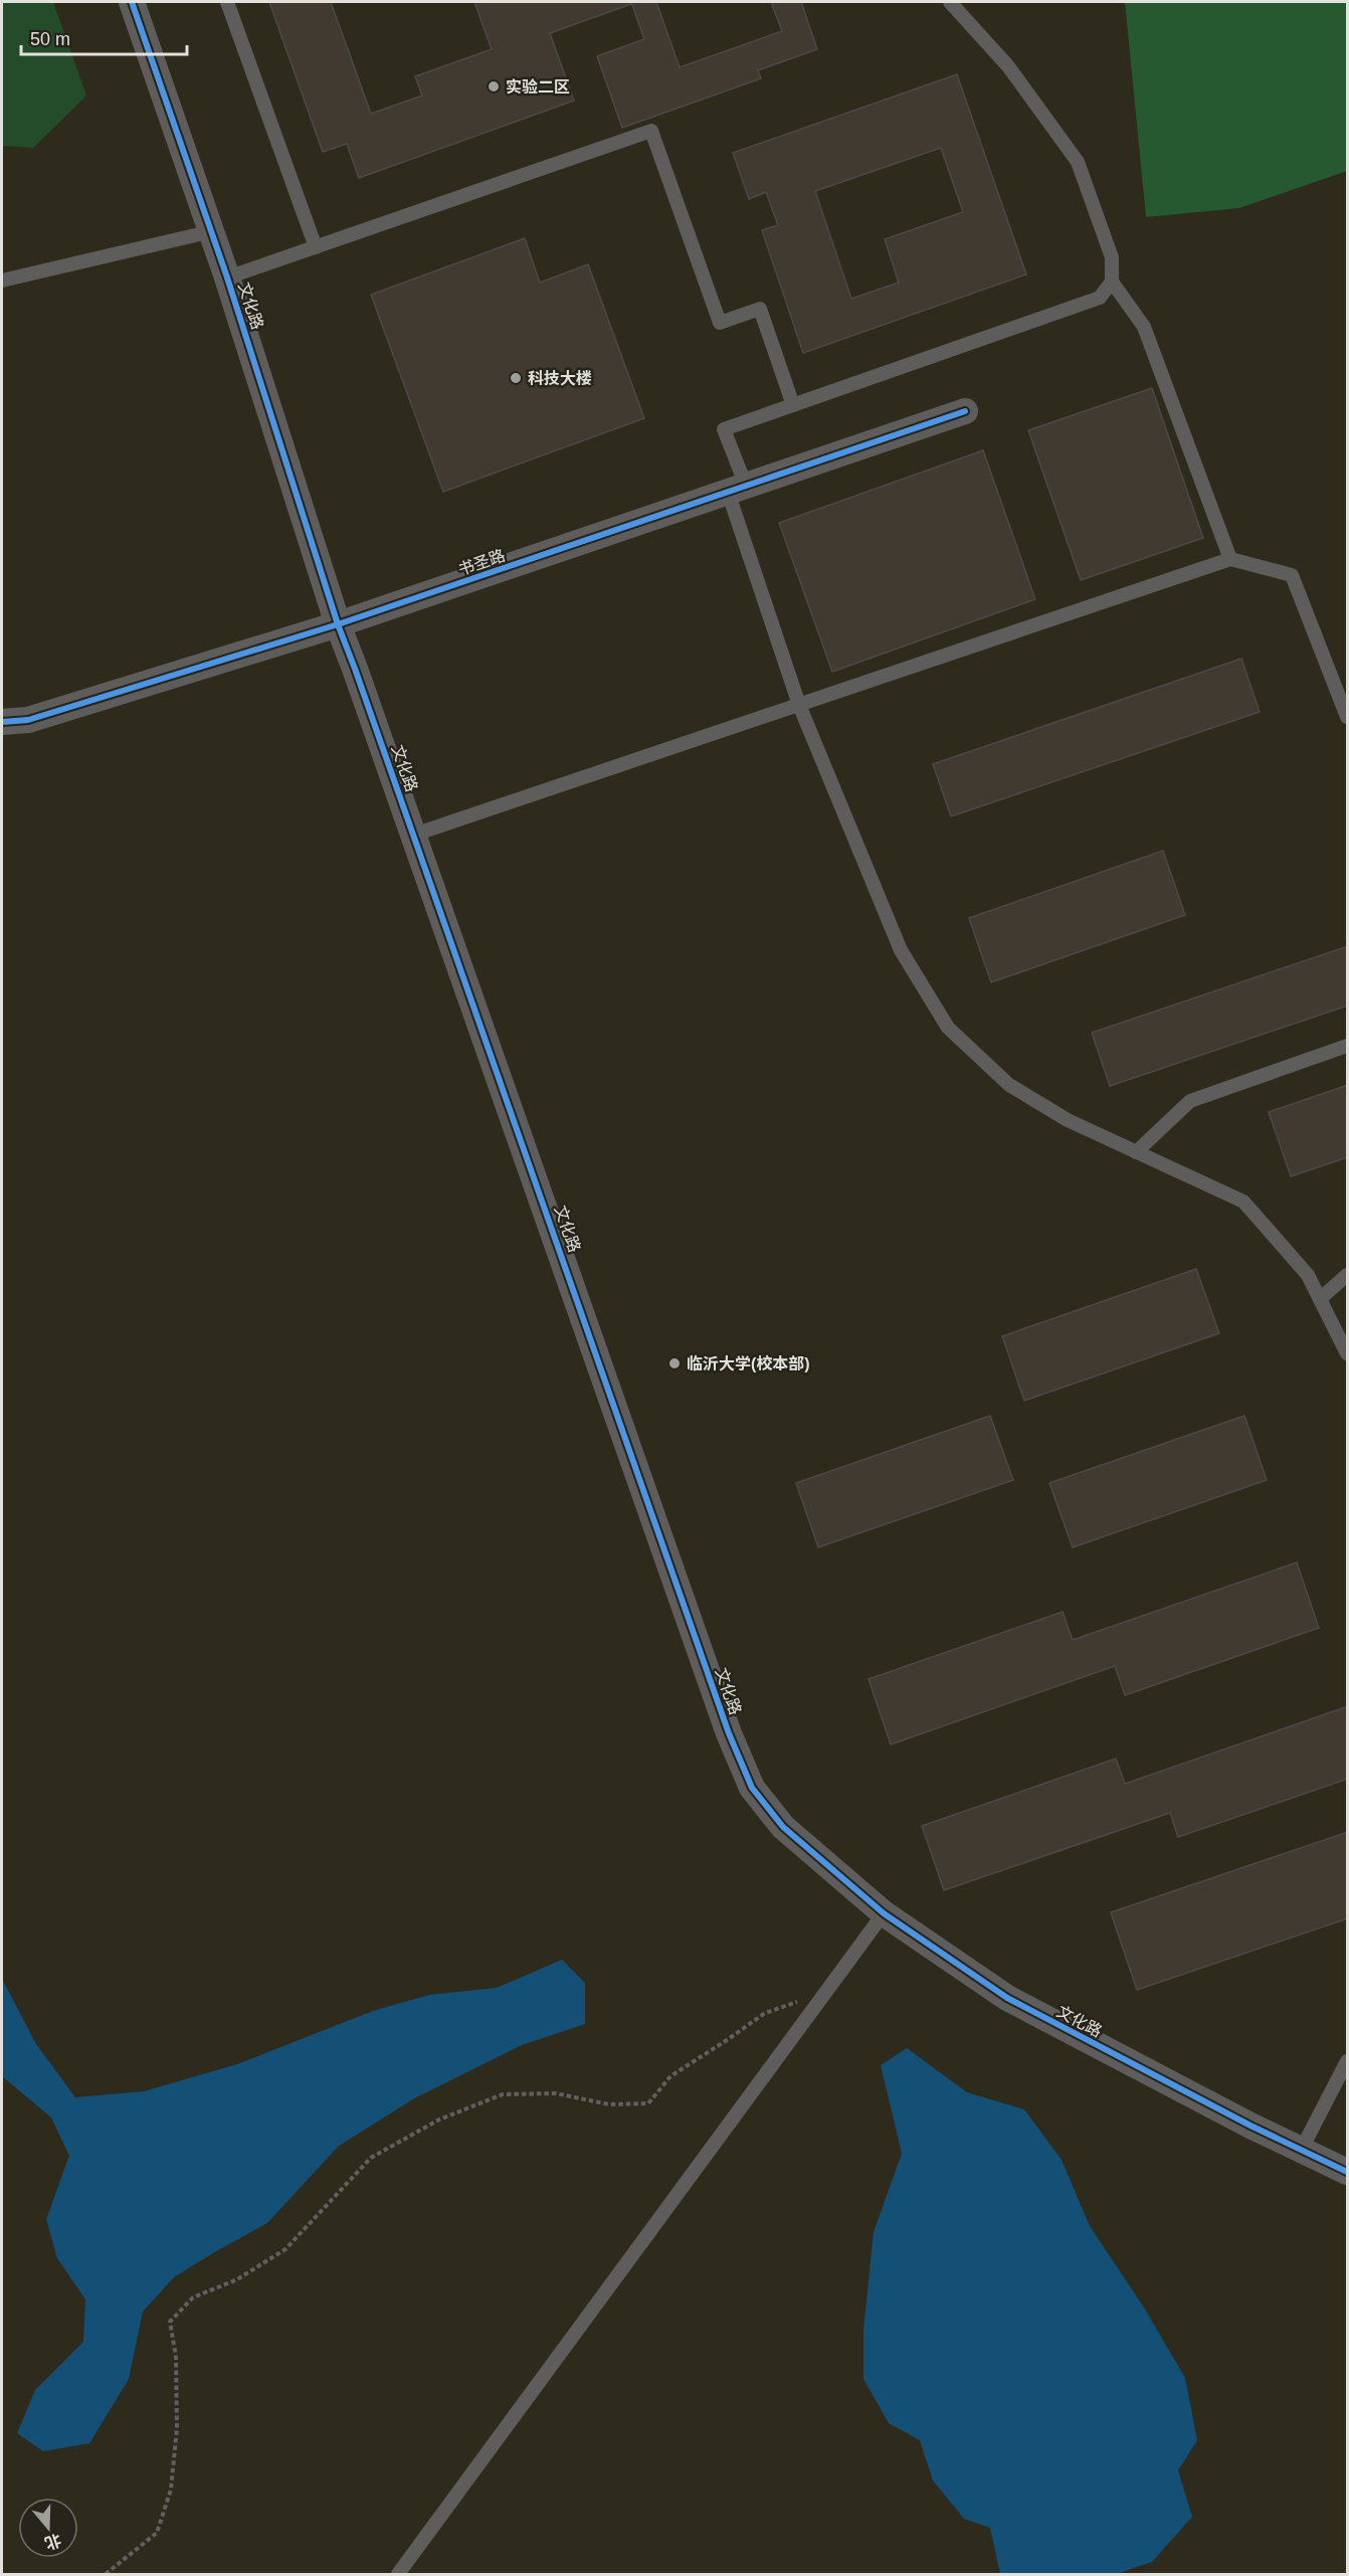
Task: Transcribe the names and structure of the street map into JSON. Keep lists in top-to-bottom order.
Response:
{
  "streets": {
    "street": ["文化路", "书圣路"]
  },
  "crossings": [
    ["文化路", "书圣路"]
  ],
  "places": ["实验二区", "科技大楼", "临沂大学(校本部)"],
  "scale_bar": "50 m",
  "north": "bottom"
}
